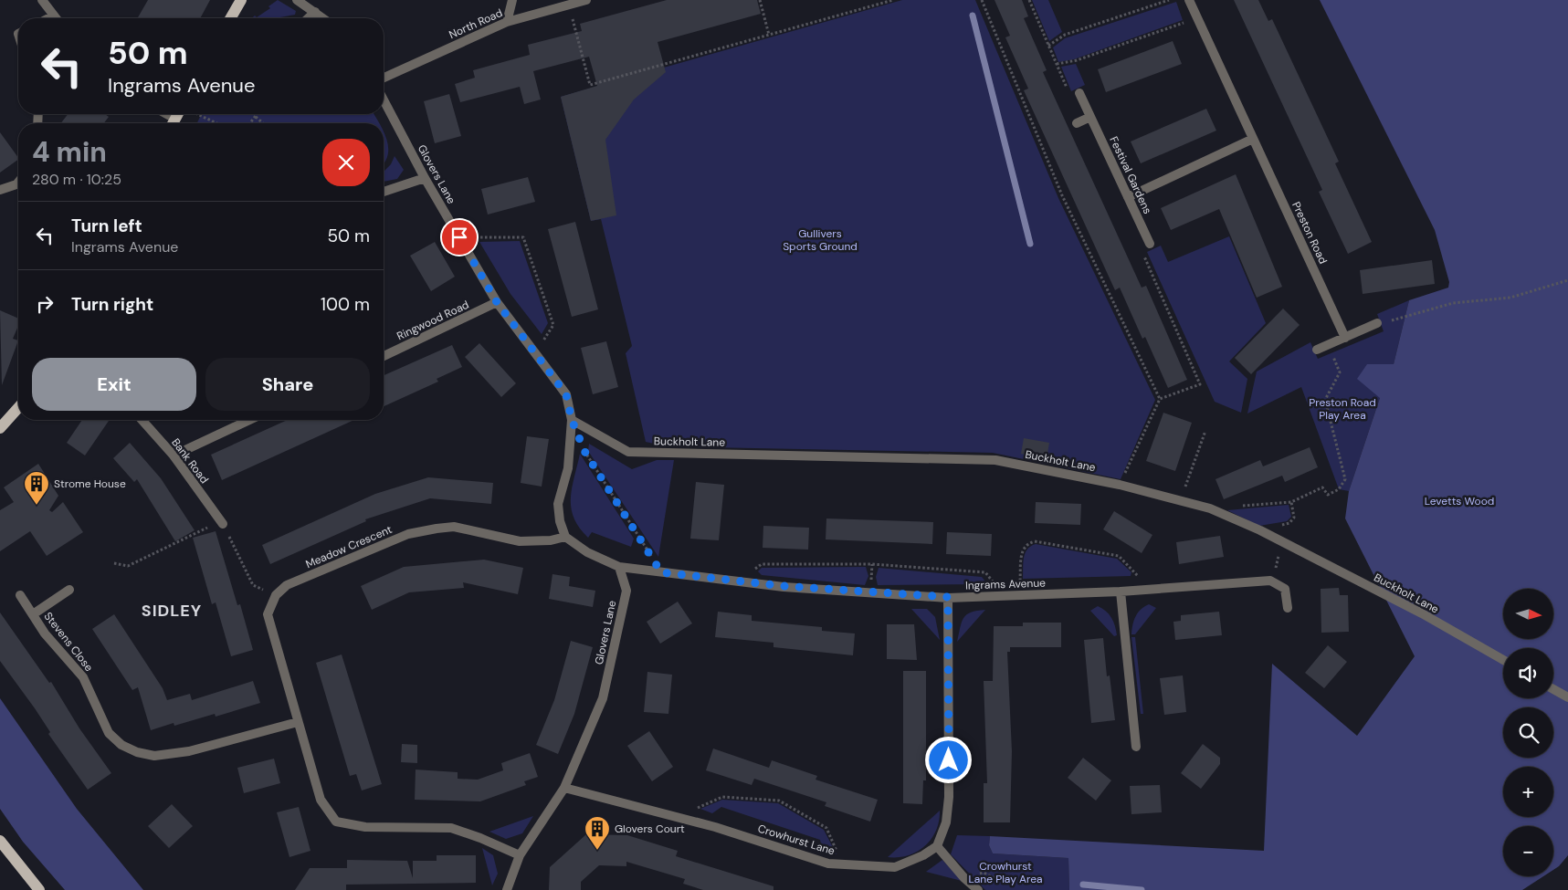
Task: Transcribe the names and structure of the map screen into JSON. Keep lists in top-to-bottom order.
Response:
{
  "streets": {
    "street": [
      "North Road",
      "Glovers Lane",
      "Festival Gardens",
      "Preston Road",
      "Ringwood Road",
      "Buckholt Lane",
      "Bank Road",
      "Meadow Crescent",
      "Ingrams Avenue",
      "Stevens Close",
      "Crowhurst Lane"
    ]
  },
  "crossings": [
    ["Glovers Lane", "Ringwood Road"],
    ["Glovers Lane", "Buckholt Lane"],
    ["Glovers Lane", "Meadow Crescent"],
    ["Glovers Lane", "Ingrams Avenue"],
    ["Glovers Lane", "Crowhurst Lane"]
  ],
  "districts": ["SIDLEY"],
  "parks": [
    "Gullivers Sports Ground",
    "Preston Road Play Area",
    "Levetts Wood",
    "Crowhurst Lane Play Area"
  ],
  "places": {
    "building": ["Strome House", "Glovers Court"]
  },
  "north": "right",
  "page": {
    "turn": ["50 m", "Ingrams Avenue"],
    "heading": ["4 min", "280 m · 10:25"],
    "list": [
      {
        "name": "Turn left",
        "note": "Ingrams Avenue",
        "value": "50 m"
      },
      {
        "name": "Turn right",
        "value": "100 m"
      }
    ],
    "buttons": ["Exit", "Share"],
    "map_buttons": ["+", "−"]
  }
}
